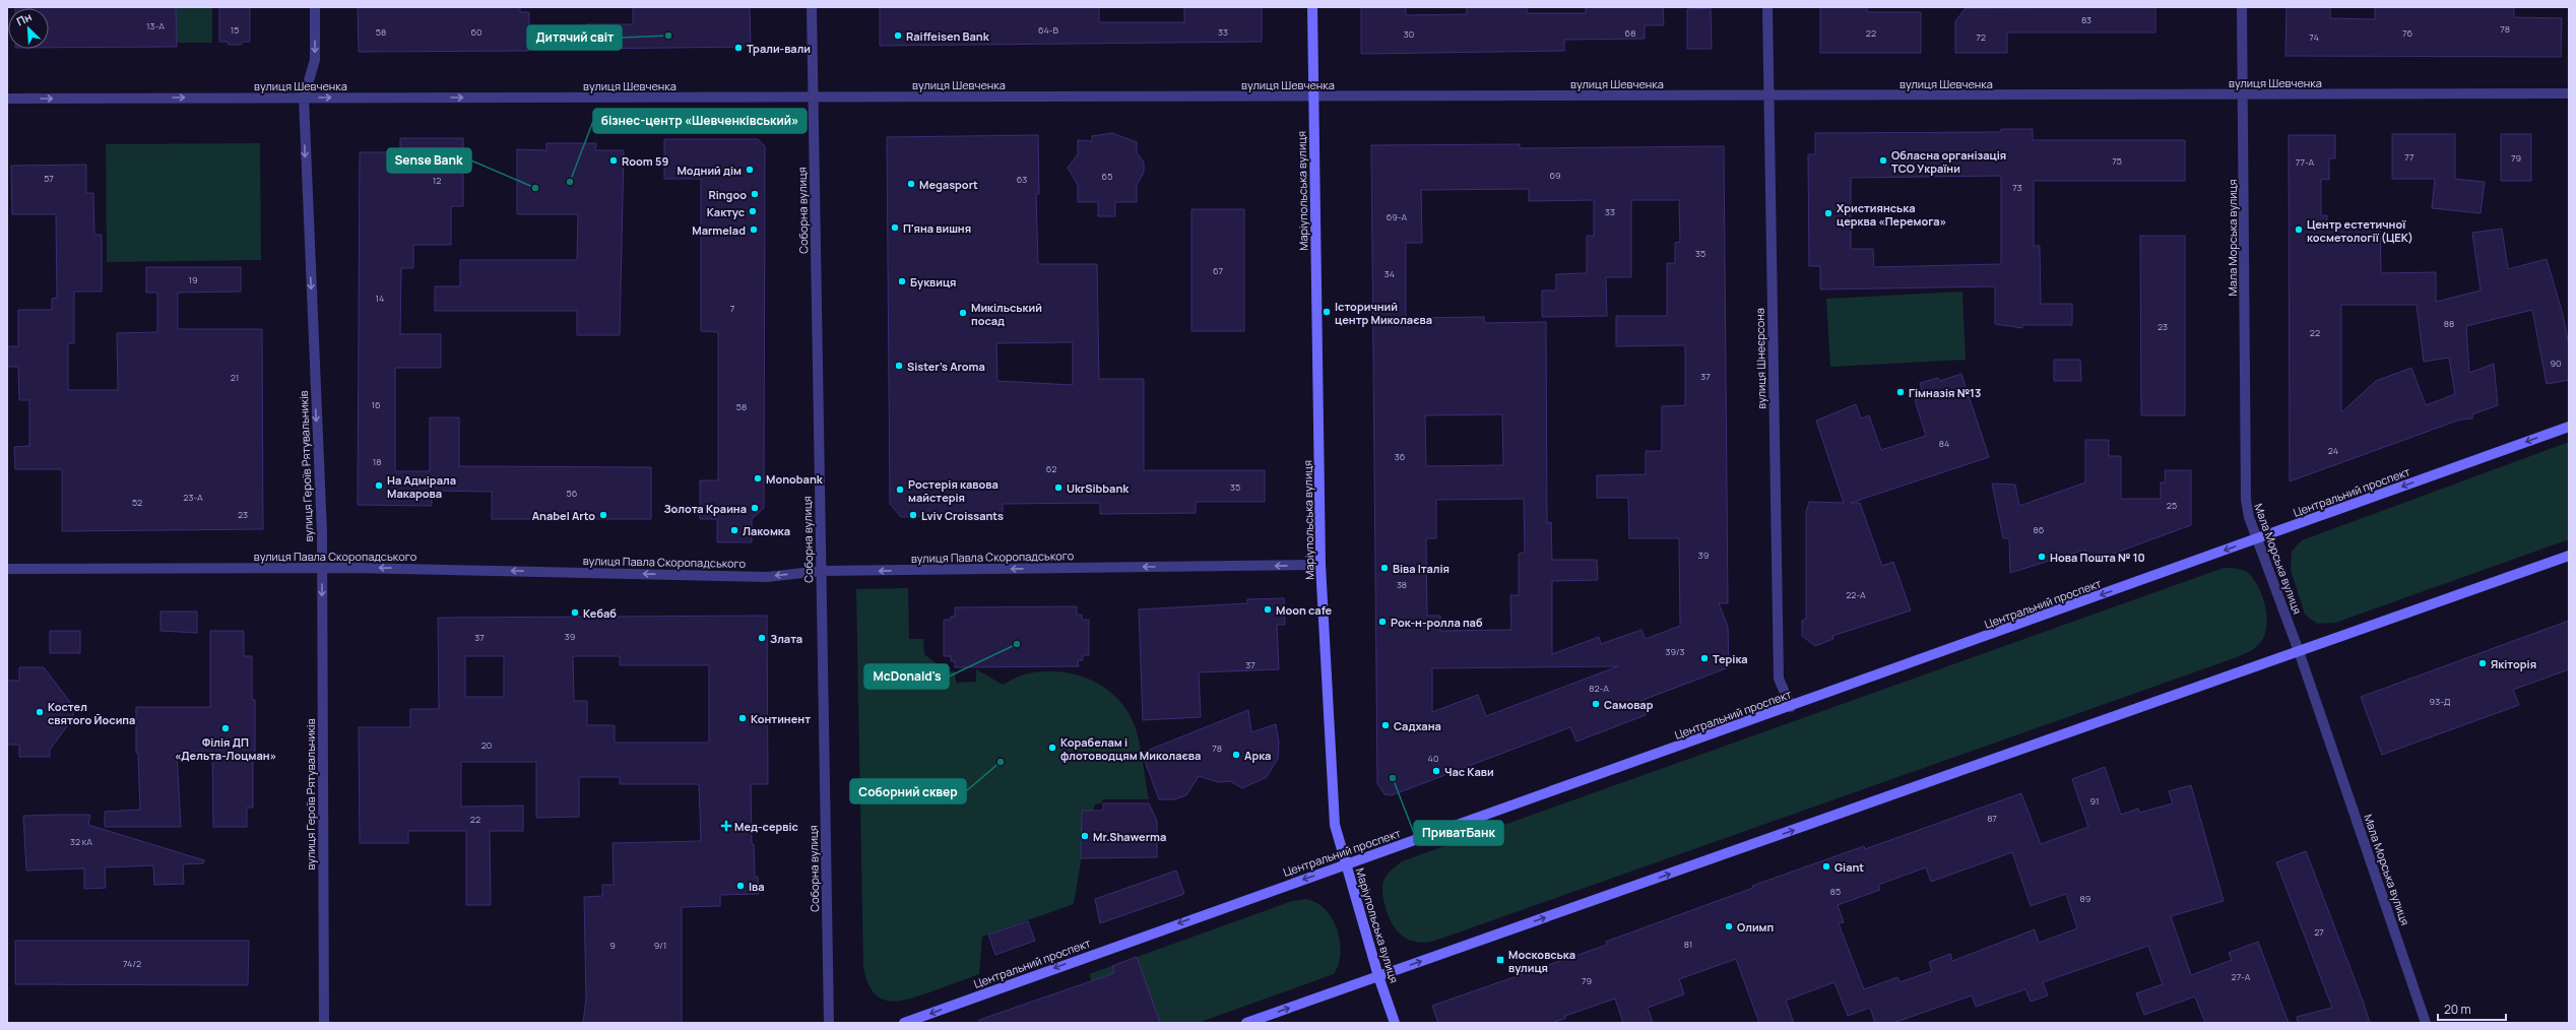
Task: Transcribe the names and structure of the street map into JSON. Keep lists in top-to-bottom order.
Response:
{
  "streets": {
    "main road": ["Маріупольська вулиця", "Центральний проспект"],
    "street": [
      "вулиця Шевченка",
      "Соборна вулиця",
      "Мала Морська вулиця",
      "вулиця Шнеєрсона",
      "вулиця Героїв Рятувальників",
      "вулиця Павла Скоропадського"
    ]
  },
  "crossings": [
    ["вулиця Шевченка", "Маріупольська вулиця"],
    ["вулиця Шевченка", "Соборна вулиця"],
    ["вулиця Шевченка", "Мала Морська вулиця"],
    ["вулиця Шевченка", "вулиця Шнеєрсона"],
    ["вулиця Шевченка", "вулиця Героїв Рятувальників"],
    ["Маріупольська вулиця", "Центральний проспект"],
    ["Маріупольська вулиця", "вулиця Павла Скоропадського"],
    ["Соборна вулиця", "вулиця Павла Скоропадського"],
    ["Мала Морська вулиця", "Центральний проспект"],
    ["вулиця Шнеєрсона", "Центральний проспект"],
    ["вулиця Героїв Рятувальників", "вулиця Павла Скоропадського"]
  ],
  "one_way": ["вулиця Героїв Рятувальників", "Центральний проспект", "вулиця Павла Скоропадського"],
  "places": {
    "other": [
      "Дитячий світ",
      "Raiffeisen Bank",
      "Трали-вали",
      "Room 59",
      "Обласна організація ТСО України",
      "Модний дім",
      "бізнес-центр «Шевченківський»",
      "Megasport",
      "Sense Bank",
      "Ringoo",
      "Кактус",
      "Християнська церква «Перемога»",
      "П'яна вишня",
      "Marmelad",
      "Центр естетичної косметології (ЦЕК)",
      "Буквиця",
      "Історичний центр Миколаєва",
      "Микільський посад",
      "Sister's Aroma",
      "Гімназія №13",
      "Monobank",
      "На Адмірала Макарова",
      "UkrSibbank",
      "Ростерія кавова майстерія",
      "Золота Краина",
      "Anabel Arto",
      "Lviv Croissants",
      "Лакомка",
      "Нова Пошта № 10",
      "Віва Італія",
      "Moon cafe",
      "Кебаб",
      "Рок-н-ролла паб",
      "Злата",
      "McDonald's",
      "Теріка",
      "Якіторія",
      "Самовар",
      "Костел святого Йосипа",
      "Континент",
      "Садхана",
      "Філія ДП «Дельта-Лоцман»",
      "Корабелам і флотоводцям Миколаєва",
      "Арка",
      "Соборний сквер",
      "Час Кави",
      "ПриватБанк",
      "Mr.Shawerma",
      "Giant",
      "Іва",
      "Олимп"
    ],
    "health": ["Мед-сервіс"],
    "transit": ["Московська вулиця"]
  },
  "house_numbers": [
    "83",
    "13-А",
    "78",
    "15",
    "64-В",
    "58",
    "60",
    "33",
    "68",
    "22",
    "76",
    "30",
    "72",
    "74",
    "77",
    "79",
    "75",
    "77-А",
    "69",
    "65",
    "57",
    "63",
    "12",
    "73",
    "33",
    "69-А",
    "35",
    "67",
    "34",
    "19",
    "14",
    "7",
    "88",
    "23",
    "22",
    "90",
    "37",
    "21",
    "16",
    "58",
    "84",
    "24",
    "36",
    "18",
    "62",
    "35",
    "56",
    "23-А",
    "52",
    "25",
    "23",
    "86",
    "39",
    "38",
    "22-А",
    "39",
    "37",
    "39/3",
    "37",
    "82-А",
    "93-Д",
    "20",
    "78",
    "40",
    "91",
    "87",
    "22",
    "32 кА",
    "85",
    "89",
    "27",
    "81",
    "9",
    "9/1",
    "74/2",
    "27-А",
    "79"
  ],
  "scale_bar": "20 m",
  "north": "top left"
}
